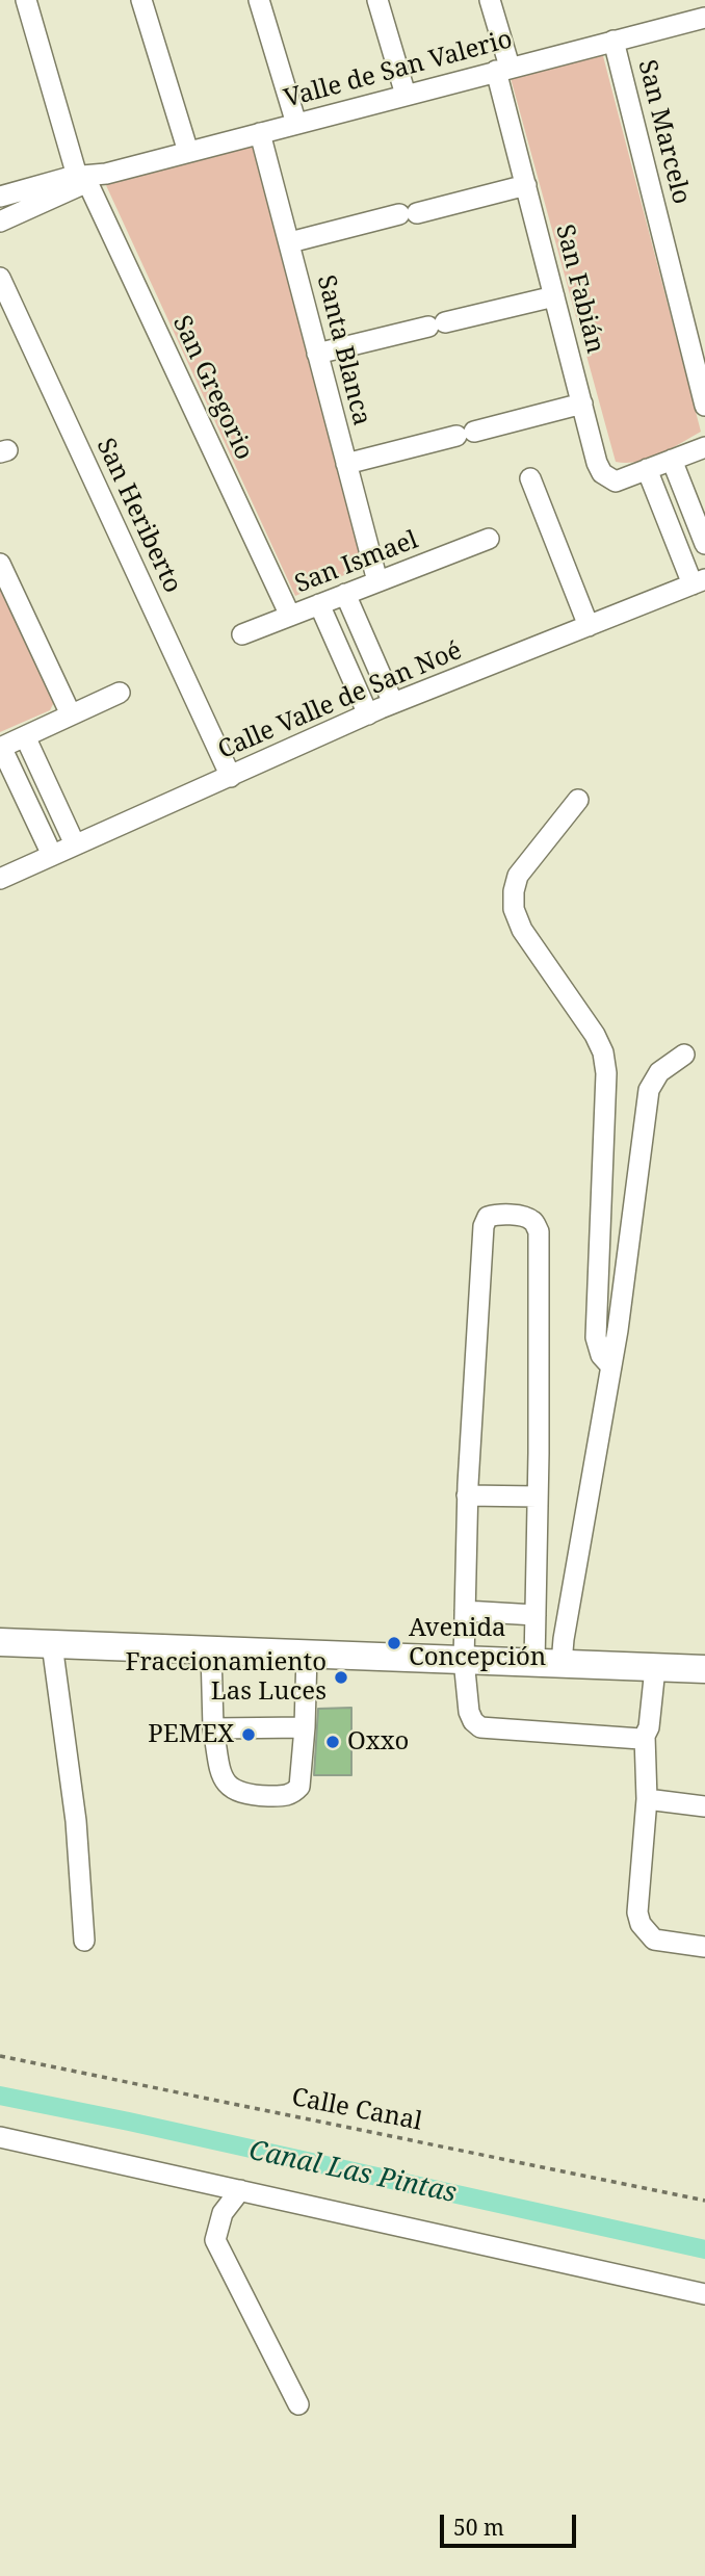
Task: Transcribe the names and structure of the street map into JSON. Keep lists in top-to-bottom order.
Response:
{
  "streets": {
    "street": [
      "Valle de San Valerio",
      "San Marcelo",
      "San Fabián",
      "Santa Blanca",
      "San Gregorio",
      "San Heriberto",
      "San Ismael",
      "Calle Valle de San Noé"
    ],
    "path": ["Calle Canal"]
  },
  "crossings": [
    ["Valle de San Valerio", "San Marcelo"],
    ["Valle de San Valerio", "San Fabián"],
    ["Valle de San Valerio", "Santa Blanca"],
    ["Valle de San Valerio", "San Gregorio"],
    ["Santa Blanca", "San Ismael"],
    ["San Gregorio", "San Ismael"],
    ["San Heriberto", "Calle Valle de San Noé"]
  ],
  "water": ["Canal Las Pintas"],
  "places": [
    "Avenida Concepción",
    "Fraccionamiento Las Luces",
    "PEMEX",
    "Oxxo"
  ],
  "scale_bar": "50 m"
}
